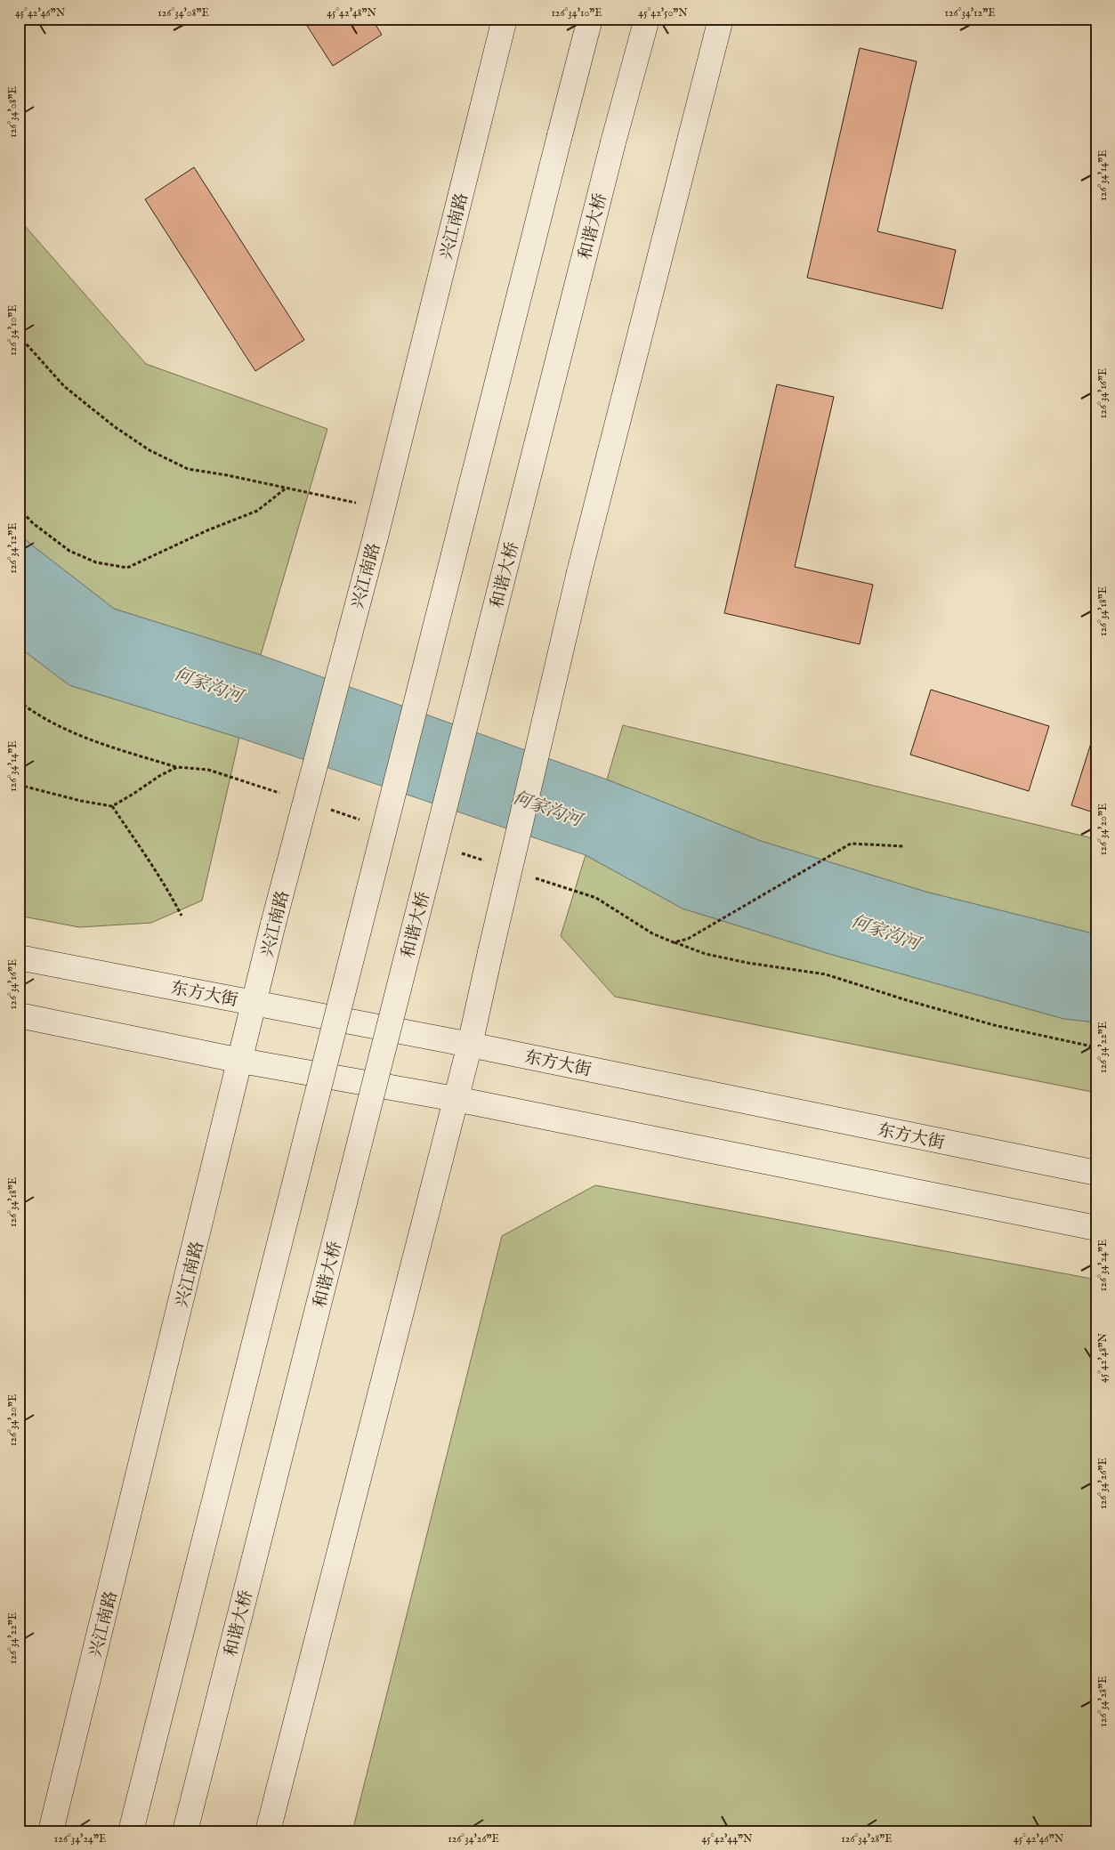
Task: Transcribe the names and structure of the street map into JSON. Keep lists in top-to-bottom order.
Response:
{
  "streets": {
    "main road": ["兴江南路", "和谐大桥", "东方大街"]
  },
  "crossings": [
    ["兴江南路", "东方大街"]
  ],
  "water": ["何家沟河"],
  "coordinates": [
    "45°42'46\"N",
    "126°34'08\"E",
    "45°42'48\"N",
    "126°34'10\"E",
    "45°42'50\"N",
    "126°34'12\"E",
    "126°34'14\"E",
    "126°34'16\"E",
    "126°34'18\"E",
    "126°34'20\"E",
    "126°34'22\"E",
    "126°34'24\"E",
    "126°34'26\"E",
    "126°34'28\"E",
    "45°42'44\"N"
  ]
}
